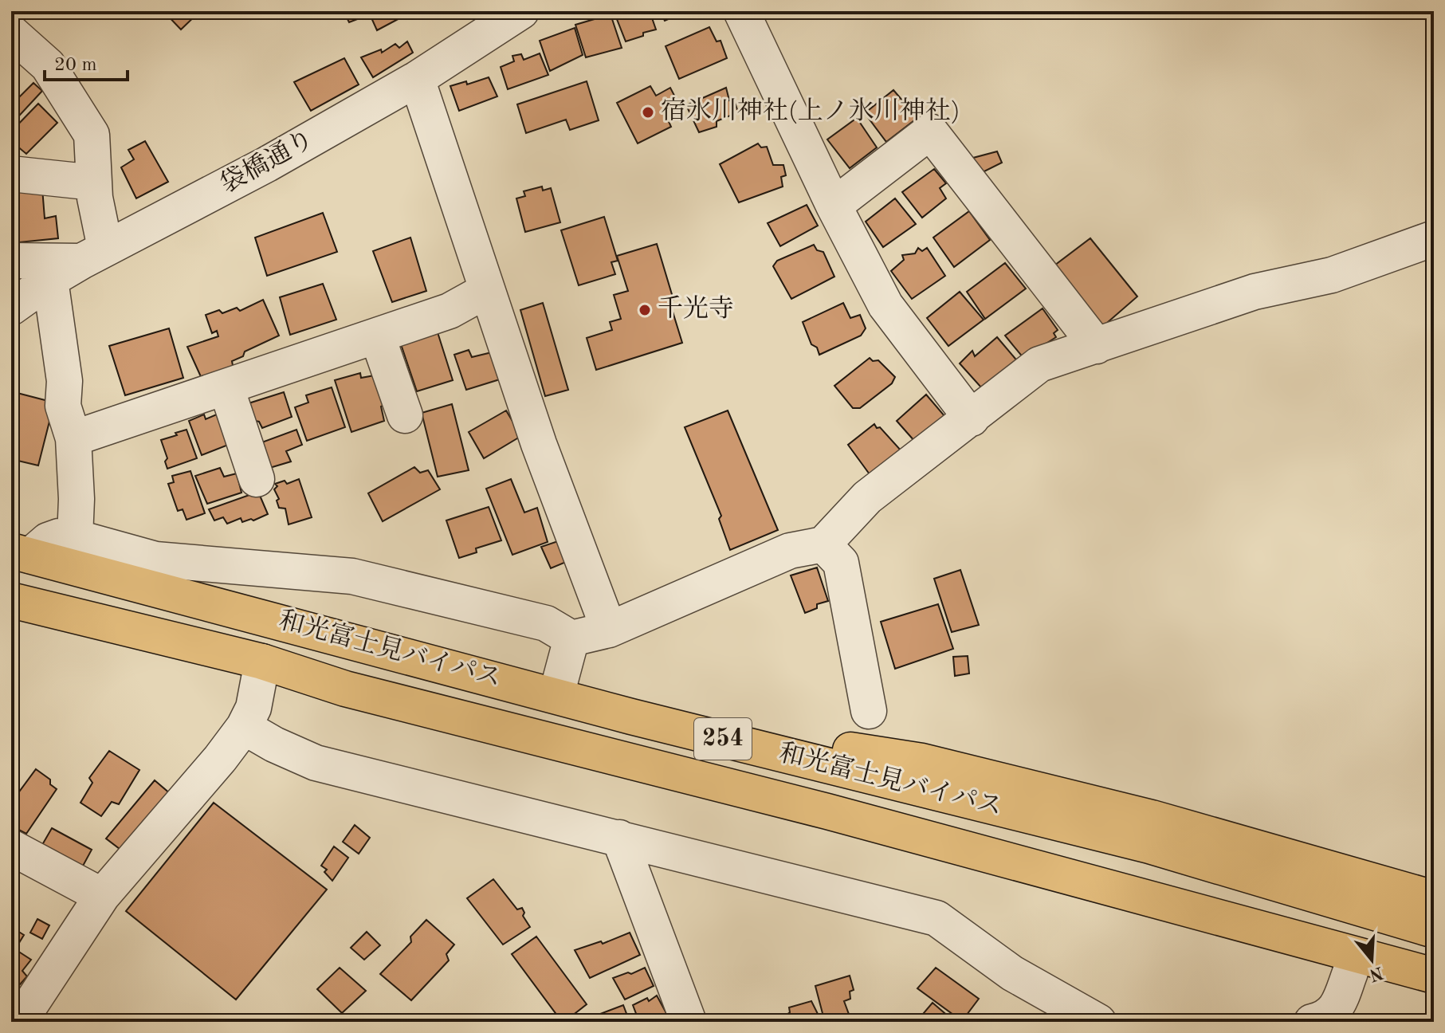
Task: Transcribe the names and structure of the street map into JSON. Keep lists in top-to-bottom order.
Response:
{
  "streets": {
    "highway": ["和光富士見バイパス", "254"],
    "street": ["袋橋通り"]
  },
  "places": ["宿氷川神社(上ノ氷川神社)", "千光寺"],
  "scale_bar": "20 m",
  "north": "bottom"
}
